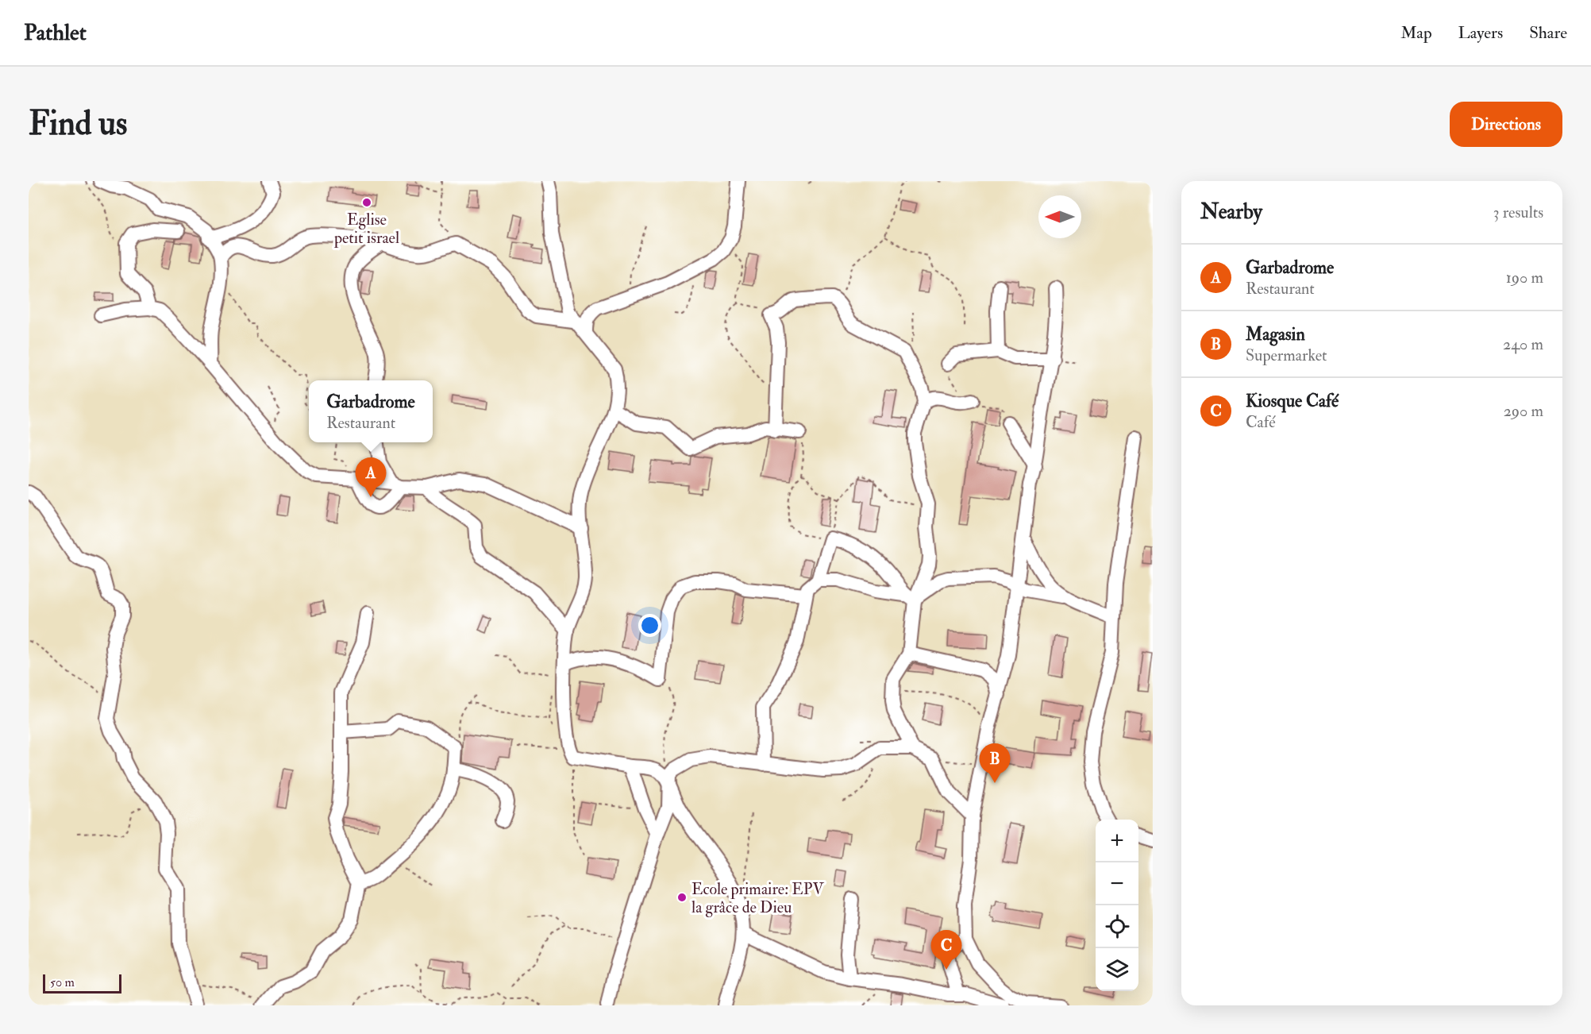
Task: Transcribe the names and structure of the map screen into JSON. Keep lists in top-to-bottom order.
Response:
{
  "places": ["Eglise petit israel", "Ecole primaire: EPV la grâce de Dieu"],
  "scale_bar": "50 m",
  "north": "left",
  "page": {
    "header": "Pathlet",
    "nav": ["Map", "Layers", "Share"],
    "buttons": "Directions",
    "title": "Find us",
    "heading": ["Nearby", "3 results"],
    "list": [
      {
        "mark": "A",
        "name": "Garbadrome",
        "note": "Restaurant",
        "value": "190 m"
      },
      {
        "mark": "B",
        "name": "Magasin",
        "note": "Supermarket",
        "value": "240 m"
      },
      {
        "mark": "C",
        "name": "Kiosque Café",
        "note": "Café",
        "value": "290 m"
      }
    ],
    "popup": ["Garbadrome", "Restaurant"],
    "pins": ["A", "B", "C"],
    "map_buttons": ["+", "−"],
    "scale": "50 m"
  }
}
